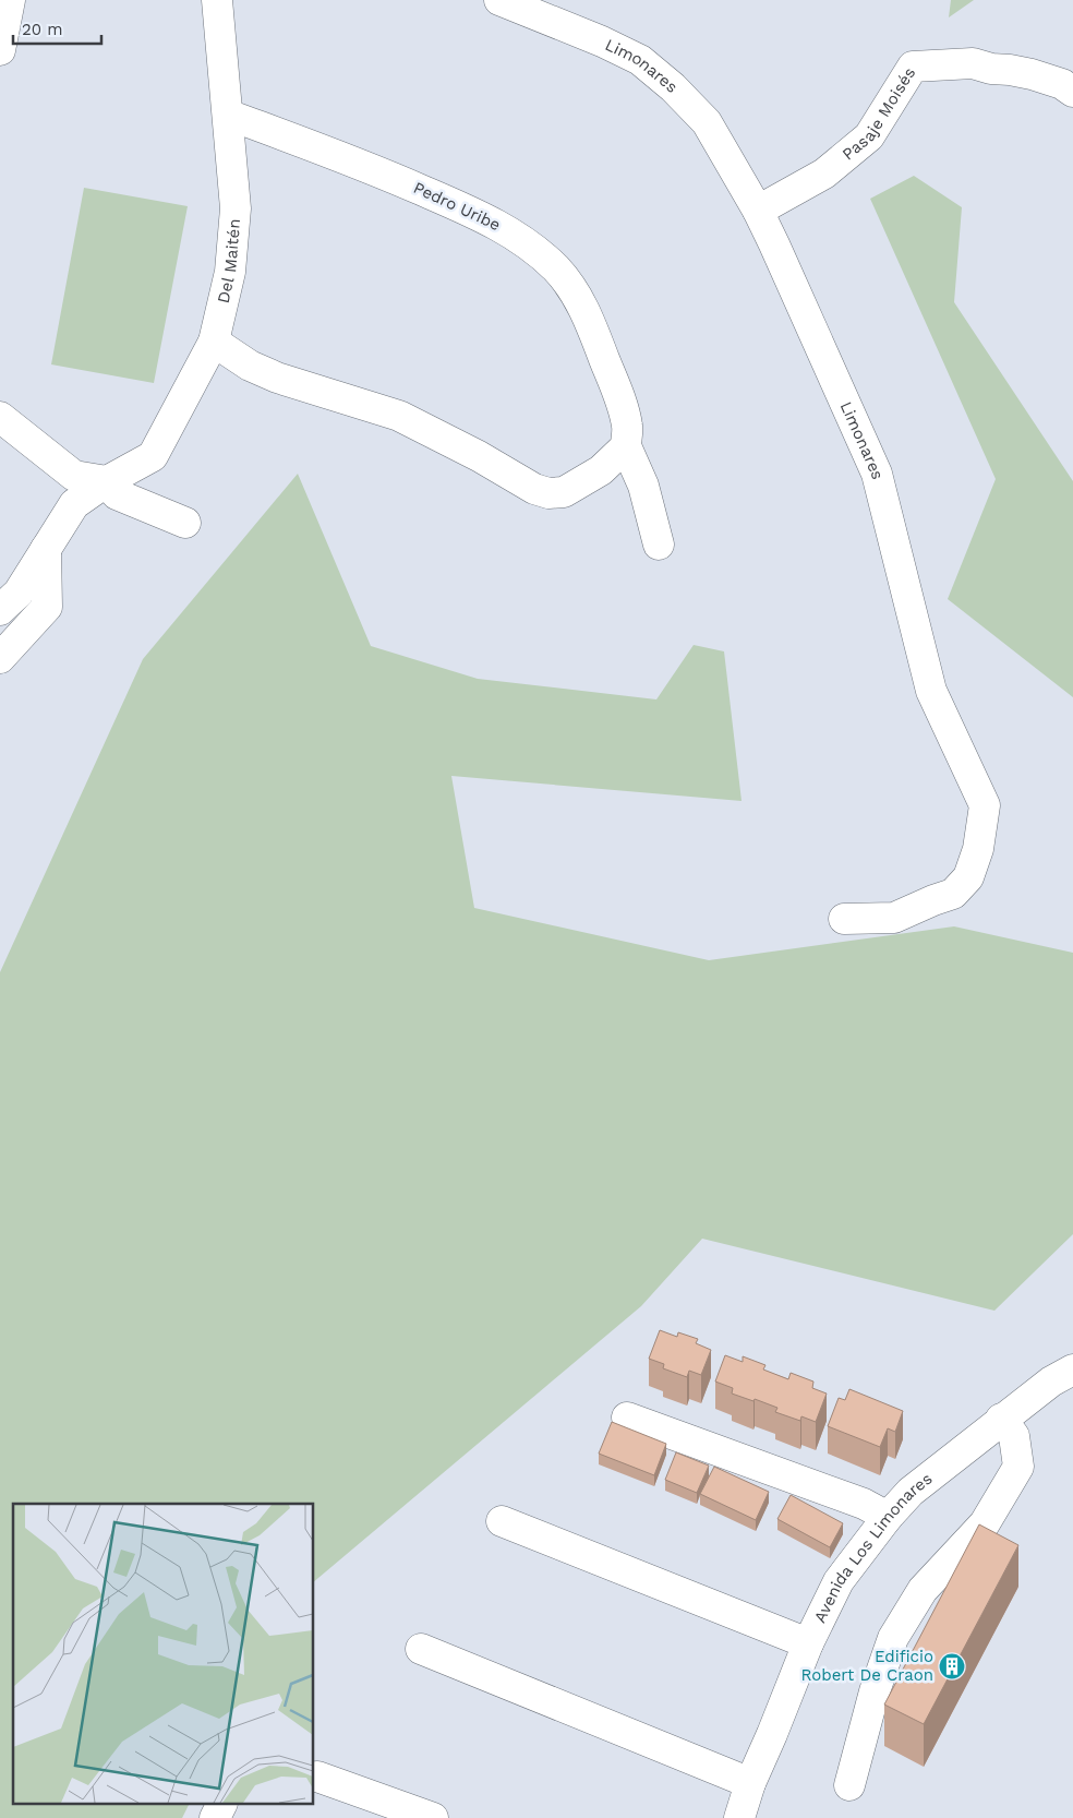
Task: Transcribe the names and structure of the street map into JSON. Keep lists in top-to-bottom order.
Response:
{
  "streets": {
    "street": [
      "Limonares",
      "Pasaje Moisés",
      "Pedro Uribe",
      "Del Maitén",
      "Avenida Los Limonares"
    ]
  },
  "crossings": [
    ["Limonares", "Pasaje Moisés"],
    ["Pedro Uribe", "Del Maitén"]
  ],
  "places": {
    "building": ["Edificio Robert De Craon"]
  },
  "scale_bar": "20 m"
}
